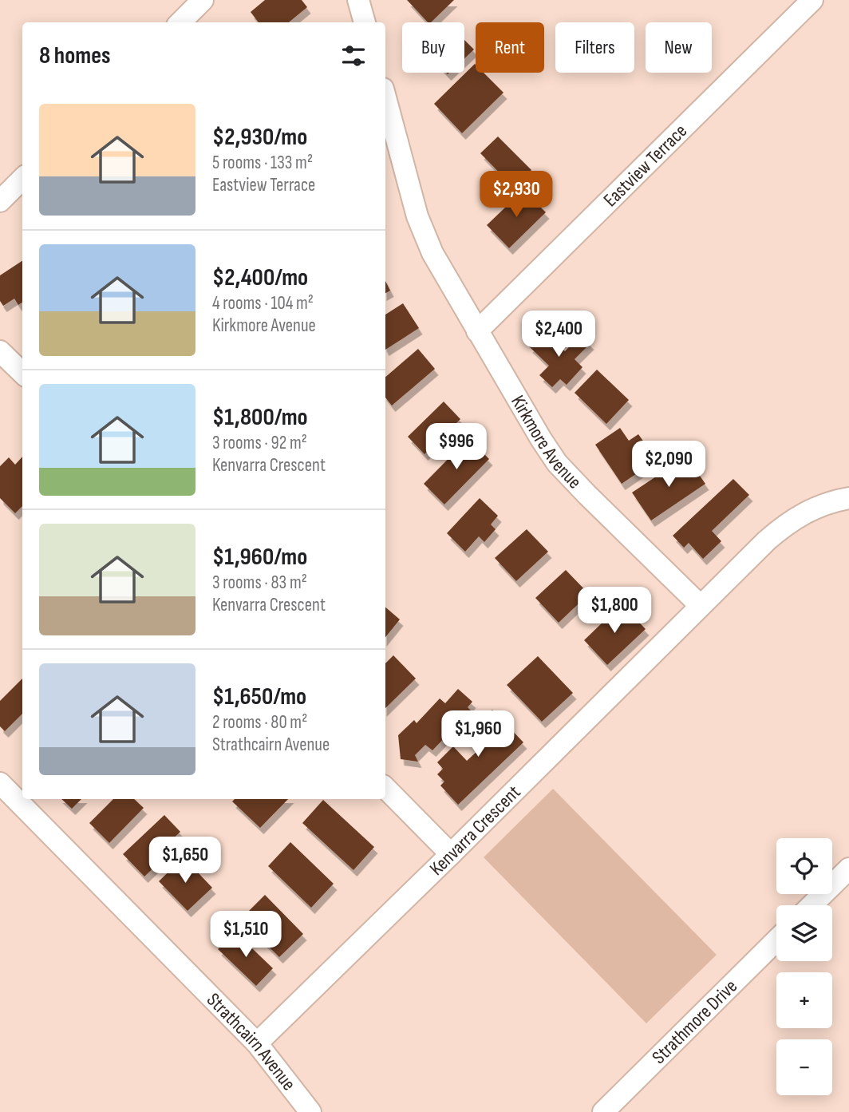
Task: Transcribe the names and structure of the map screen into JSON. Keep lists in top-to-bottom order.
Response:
{
  "streets": {
    "street": [
      "Eastview Terrace",
      "Kirkmore Avenue",
      "Kenvarra Crescent",
      "Strathmore Drive",
      "Strathcairn Avenue"
    ]
  },
  "crossings": [
    ["Eastview Terrace", "Kirkmore Avenue"],
    ["Kirkmore Avenue", "Kenvarra Crescent"],
    ["Kenvarra Crescent", "Strathcairn Avenue"]
  ],
  "page": {
    "chip": [
      "Buy",
      "Rent",
      "Filters",
      "New"
    ],
    "heading": "8 homes",
    "list": [
      {
        "name": "$2,930/mo",
        "note": "5 rooms · 133 m² · Eastview Terrace"
      },
      {
        "name": "$2,400/mo",
        "note": "4 rooms · 104 m² · Kirkmore Avenue"
      },
      {
        "name": "$1,800/mo",
        "note": "3 rooms · 92 m² · Kenvarra Crescent"
      },
      {
        "name": "$1,960/mo",
        "note": "3 rooms · 83 m² · Kenvarra Crescent"
      },
      {
        "name": "$1,650/mo",
        "note": "2 rooms · 80 m² · Strathcairn Avenue"
      }
    ],
    "price": [
      "$2,930",
      "$2,400",
      "$996",
      "$2,090",
      "$1,800",
      "$1,960",
      "$1,650",
      "$1,510"
    ],
    "map_buttons": ["+", "−"]
  }
}
